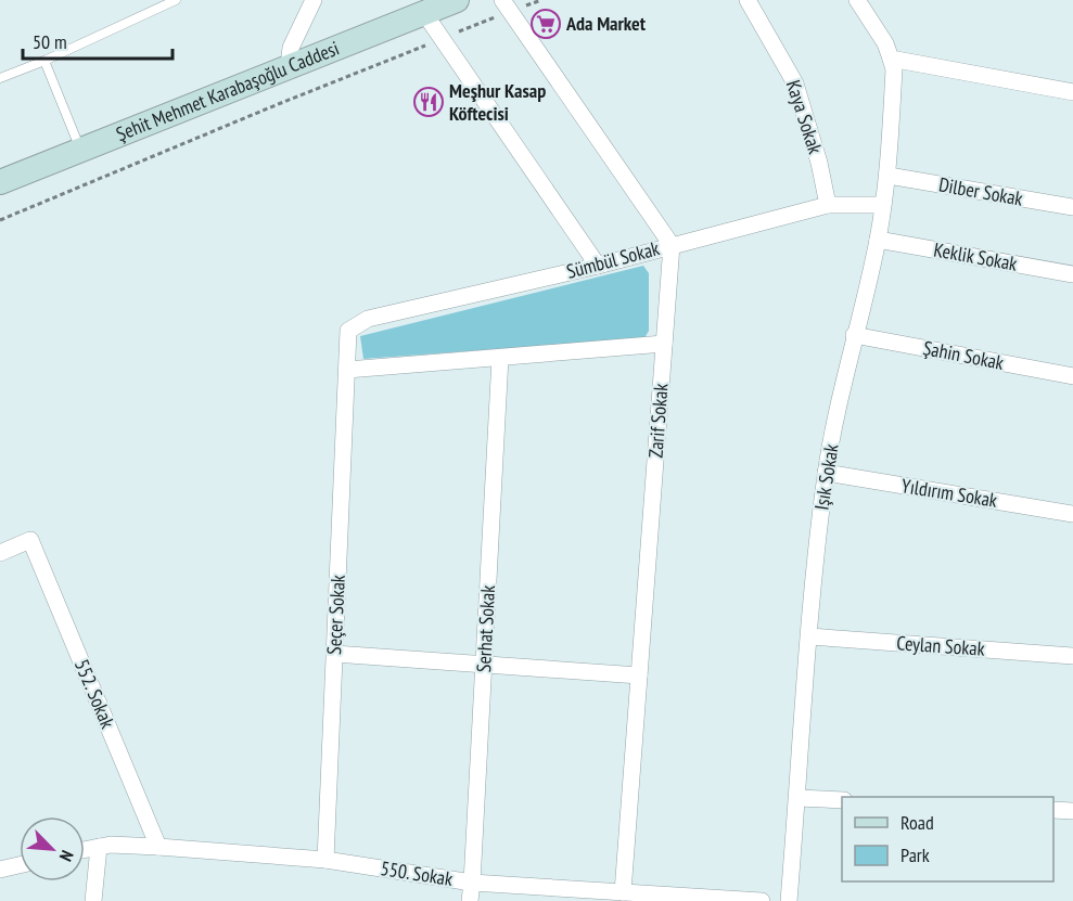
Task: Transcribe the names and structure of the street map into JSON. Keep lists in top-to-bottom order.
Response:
{
  "streets": {
    "main road": ["Şehit Mehmet Karabaşoğlu Caddesi"],
    "street": [
      "Kaya Sokak",
      "Dilber Sokak",
      "Keklik Sokak",
      "Sümbül Sokak",
      "Şahin Sokak",
      "Zarif Sokak",
      "Işık Sokak",
      "Yıldırım Sokak",
      "Seçer Sokak",
      "Serhat Sokak",
      "Ceylan Sokak",
      "552. Sokak",
      "550. Sokak"
    ]
  },
  "crossings": [
    ["Kaya Sokak", "Sümbül Sokak"],
    ["Dilber Sokak", "Işık Sokak"],
    ["Keklik Sokak", "Işık Sokak"],
    ["Sümbül Sokak", "Zarif Sokak"],
    ["Sümbül Sokak", "Işık Sokak"],
    ["Sümbül Sokak", "Seçer Sokak"],
    ["Şahin Sokak", "Işık Sokak"],
    ["Zarif Sokak", "550. Sokak"],
    ["Işık Sokak", "Yıldırım Sokak"],
    ["Işık Sokak", "Ceylan Sokak"],
    ["Seçer Sokak", "550. Sokak"],
    ["Serhat Sokak", "550. Sokak"],
    ["552. Sokak", "550. Sokak"]
  ],
  "places": {
    "supermarket": ["Ada Market"],
    "restaurant": ["Meşhur Kasap Köftecisi"]
  },
  "legend": ["Road", "Park"],
  "scale_bar": "50 m",
  "north": "bottom right"
}
